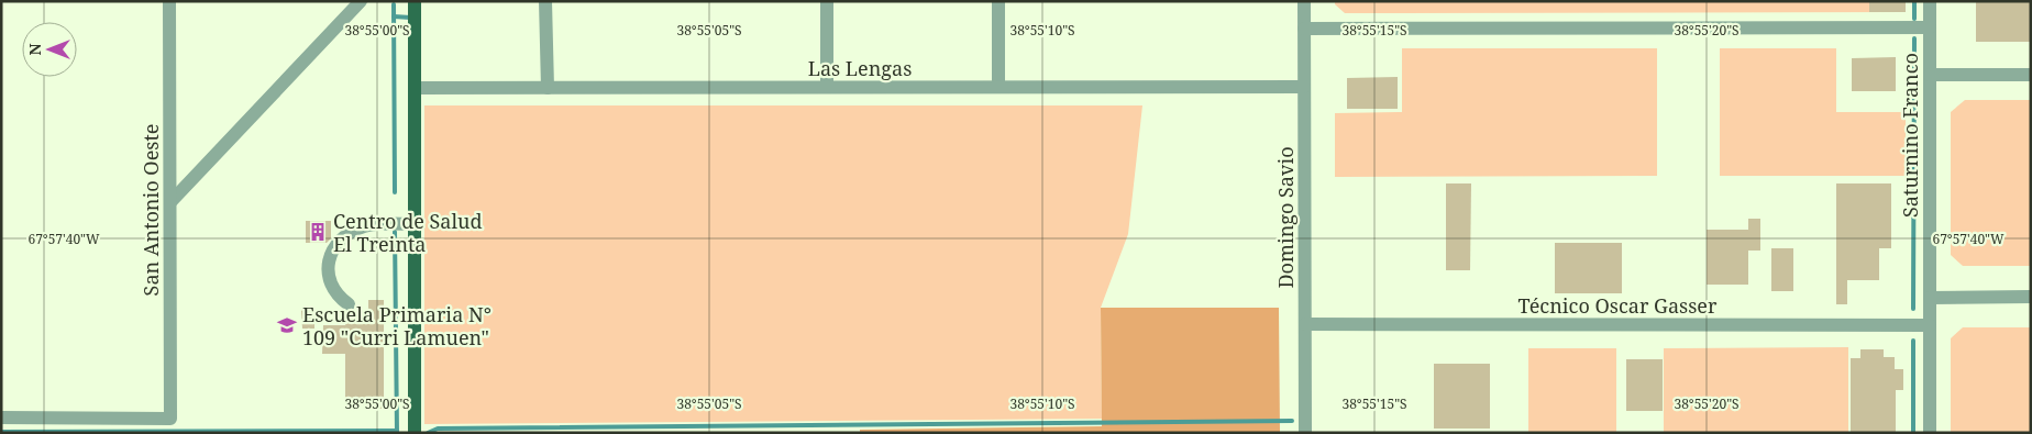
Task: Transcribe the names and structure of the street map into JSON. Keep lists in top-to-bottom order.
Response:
{
  "streets": {
    "street": [
      "Las Lengas",
      "Saturnino Franco",
      "San Antonio Oeste",
      "Domingo Savio",
      "Técnico Oscar Gasser"
    ]
  },
  "crossings": [
    ["Las Lengas", "Domingo Savio"],
    ["Saturnino Franco", "Técnico Oscar Gasser"],
    ["Domingo Savio", "Técnico Oscar Gasser"]
  ],
  "places": {
    "building": ["Centro de Salud El Treinta"],
    "school or university": ["Escuela Primaria N° 109 \"Curri Lamuen\""]
  },
  "north": "left",
  "coordinates": [
    "38°55'00\"S",
    "38°55'05\"S",
    "38°55'10\"S",
    "38°55'15\"S",
    "38°55'20\"S",
    "67°57'40\"W"
  ]
}
